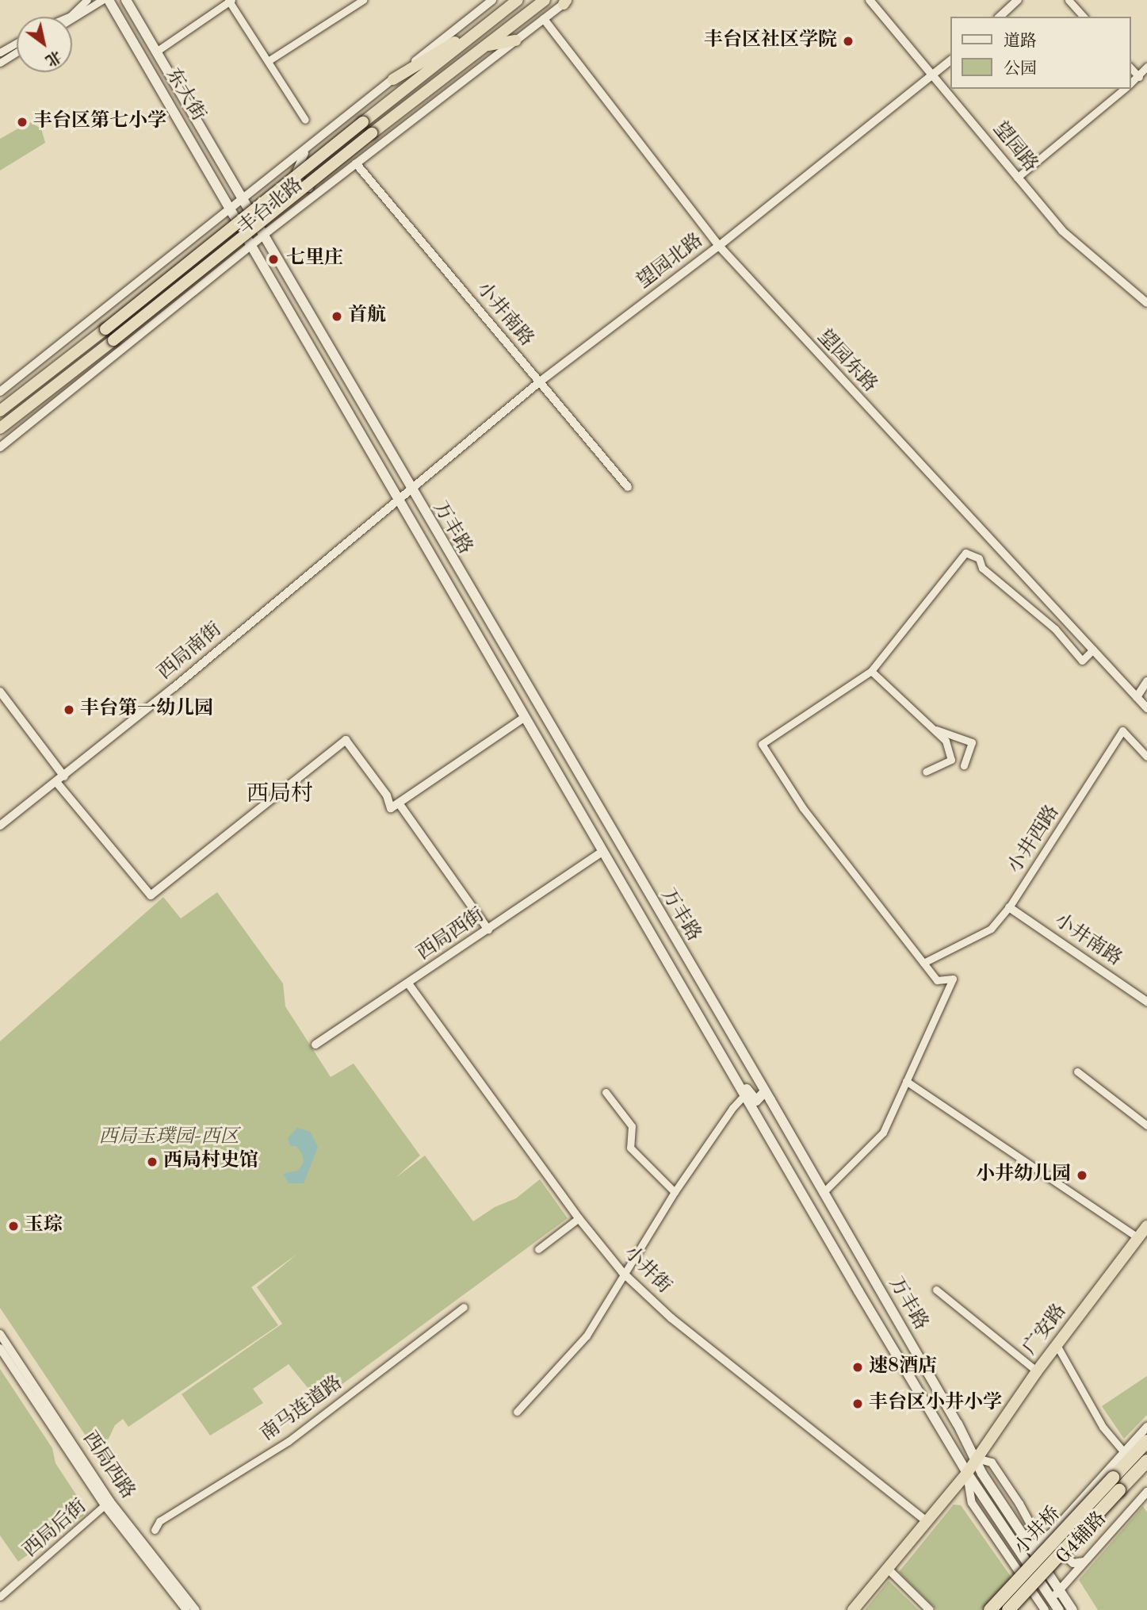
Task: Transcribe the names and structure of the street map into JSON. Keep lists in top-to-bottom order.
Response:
{
  "streets": {
    "highway": ["丰台北路", "广安路", "小井桥"],
    "main road": ["东大街", "万丰路"],
    "street": [
      "望园路",
      "望园北路",
      "小井南路",
      "望园东路",
      "西局南街",
      "小井西路",
      "西局西街",
      "小井街",
      "南马连道路",
      "西局西路",
      "西局后街",
      "G4辅路"
    ]
  },
  "crossings": [
    ["东大街", "丰台北路"],
    ["东大街", "万丰路"],
    ["望园路", "望园北路"],
    ["丰台北路", "小井南路"],
    ["丰台北路", "望园东路"],
    ["丰台北路", "万丰路"],
    ["望园北路", "小井南路"],
    ["望园北路", "望园东路"],
    ["望园北路", "万丰路"],
    ["望园北路", "西局南街"],
    ["小井南路", "小井西路"],
    ["万丰路", "西局南街"],
    ["万丰路", "西局西街"],
    ["万丰路", "广安路"],
    ["万丰路", "G4辅路"],
    ["西局西街", "小井街"],
    ["西局西路", "西局后街"]
  ],
  "districts": ["西局村"],
  "parks": ["西局玉璞园-西区"],
  "places": [
    "丰台区社区学院",
    "丰台区第七小学",
    "七里庄",
    "首航",
    "丰台第一幼儿园",
    "西局村史馆",
    "小井幼儿园",
    "玉琮",
    "速8酒店",
    "丰台区小井小学"
  ],
  "legend": ["道路", "公园"],
  "north": "bottom right"
}
